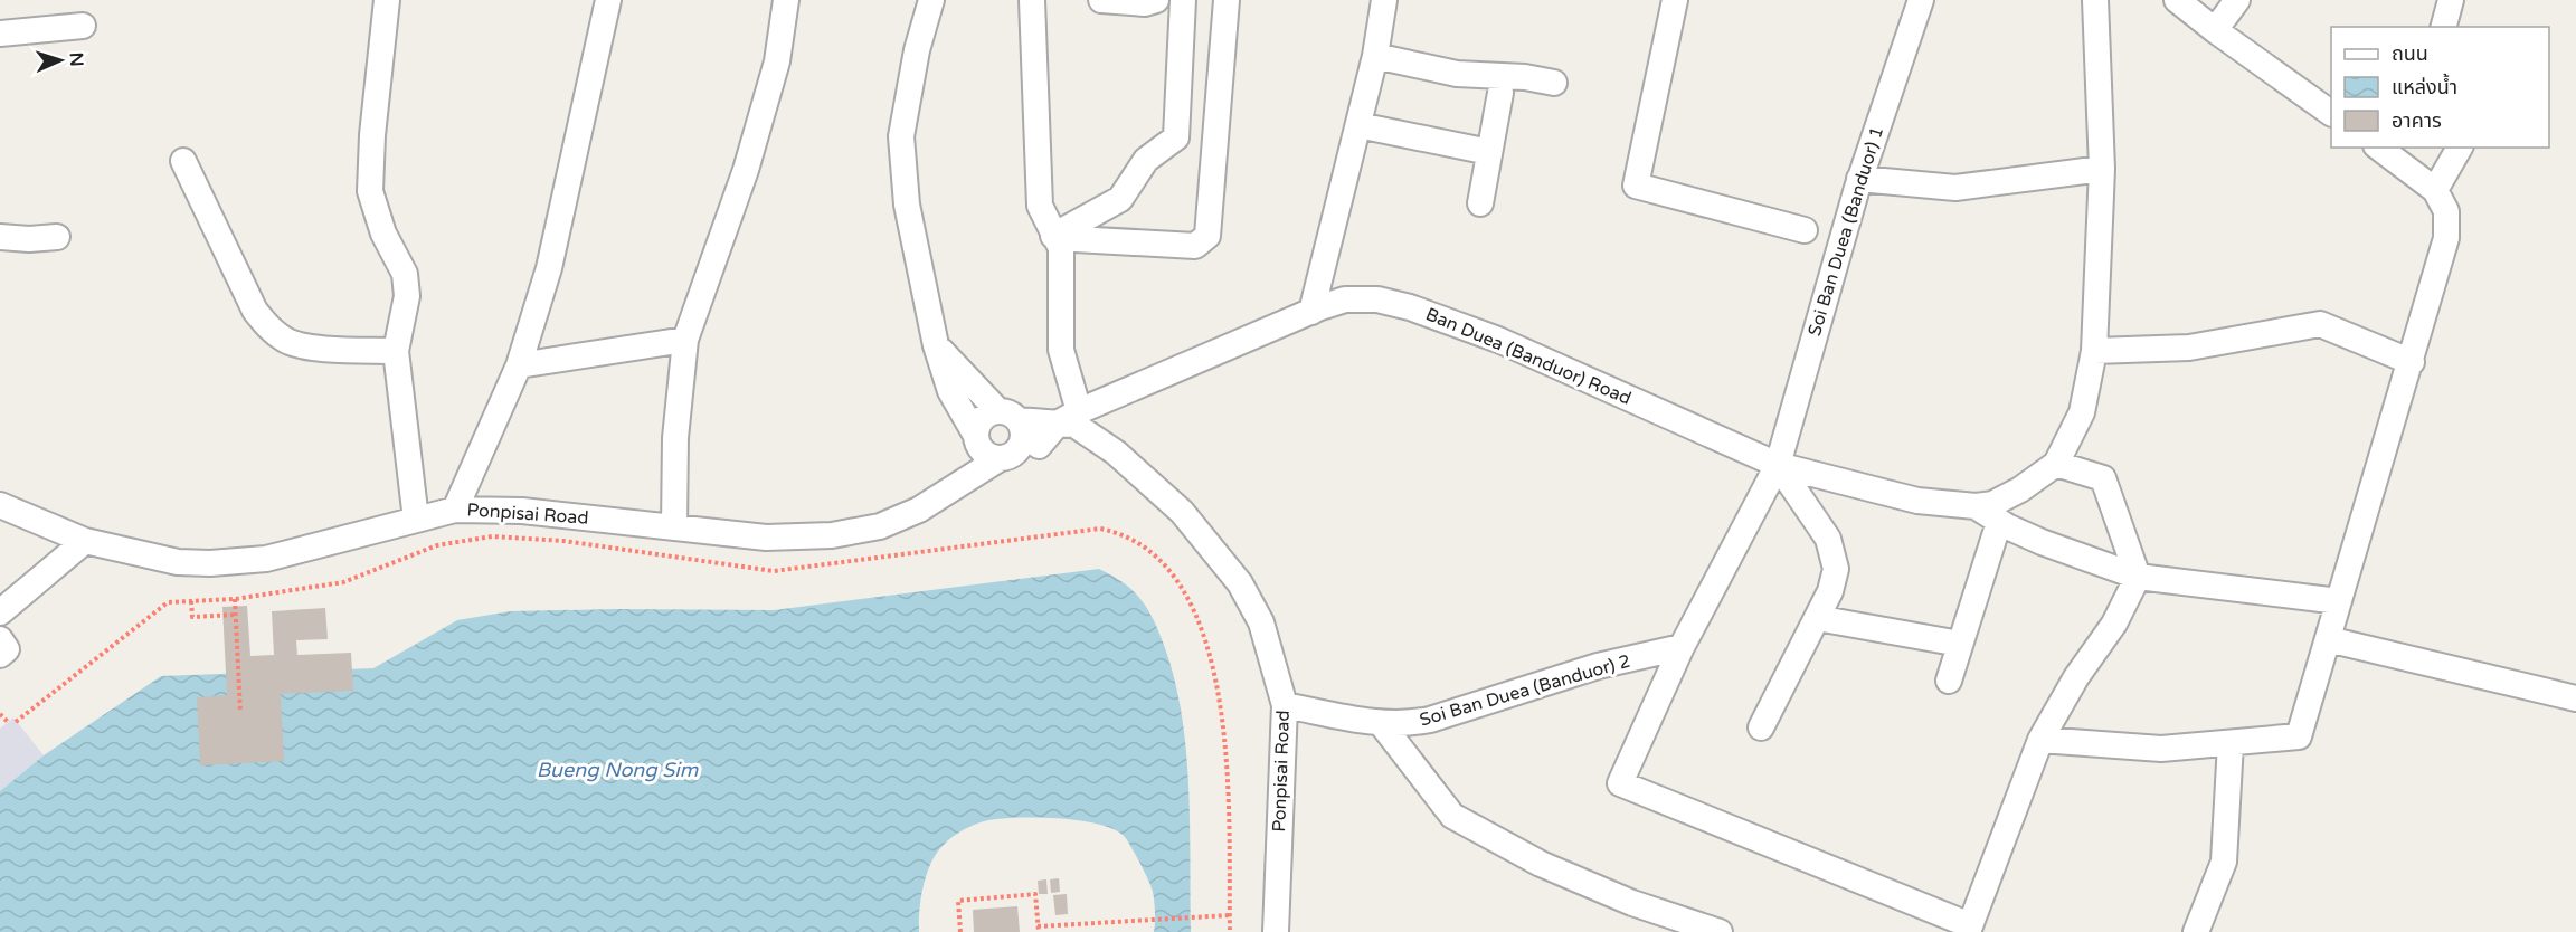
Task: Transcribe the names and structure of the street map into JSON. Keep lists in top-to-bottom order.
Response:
{
  "streets": {
    "street": [
      "Soi Ban Duea (Banduor) 1",
      "Ban Duea (Banduor) Road",
      "Ponpisai Road",
      "Soi Ban Duea (Banduor) 2"
    ]
  },
  "crossings": [
    ["Soi Ban Duea (Banduor) 1", "Ban Duea (Banduor) Road"],
    ["Ban Duea (Banduor) Road", "Ponpisai Road"],
    ["Ponpisai Road", "Soi Ban Duea (Banduor) 2"]
  ],
  "water": ["Bueng Nong Sim"],
  "legend": ["ถนน", "แหล่งน้ำ", "อาคาร"],
  "north": "right"
}
